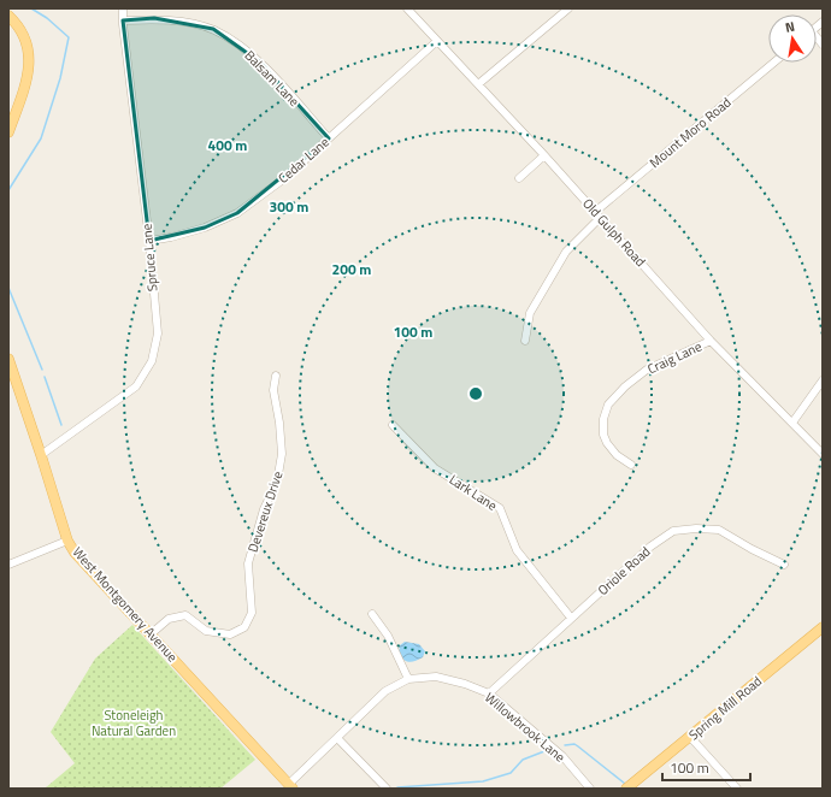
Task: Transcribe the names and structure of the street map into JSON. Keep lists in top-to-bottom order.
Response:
{
  "streets": {
    "main road": ["West Montgomery Avenue", "Spring Mill Road"],
    "street": [
      "Balsam Lane",
      "Mount Moro Road",
      "Cedar Lane",
      "Old Gulph Road",
      "Spruce Lane",
      "Craig Lane",
      "Lark Lane",
      "Devereux Drive",
      "Oriole Road",
      "Willowbrook Lane"
    ]
  },
  "crossings": [
    ["Balsam Lane", "Cedar Lane"],
    ["Balsam Lane", "Spruce Lane"],
    ["Mount Moro Road", "Old Gulph Road"],
    ["Cedar Lane", "Old Gulph Road"],
    ["Cedar Lane", "Spruce Lane"],
    ["Old Gulph Road", "Craig Lane"],
    ["Spruce Lane", "West Montgomery Avenue"],
    ["Lark Lane", "Oriole Road"],
    ["Devereux Drive", "West Montgomery Avenue"],
    ["Oriole Road", "Willowbrook Lane"],
    ["West Montgomery Avenue", "Willowbrook Lane"]
  ],
  "parks": ["Stoneleigh Natural Garden"],
  "scale_bar": "100 m",
  "north": "top",
  "rings": [
    "400 m",
    "300 m",
    "200 m",
    "100 m"
  ]
}
